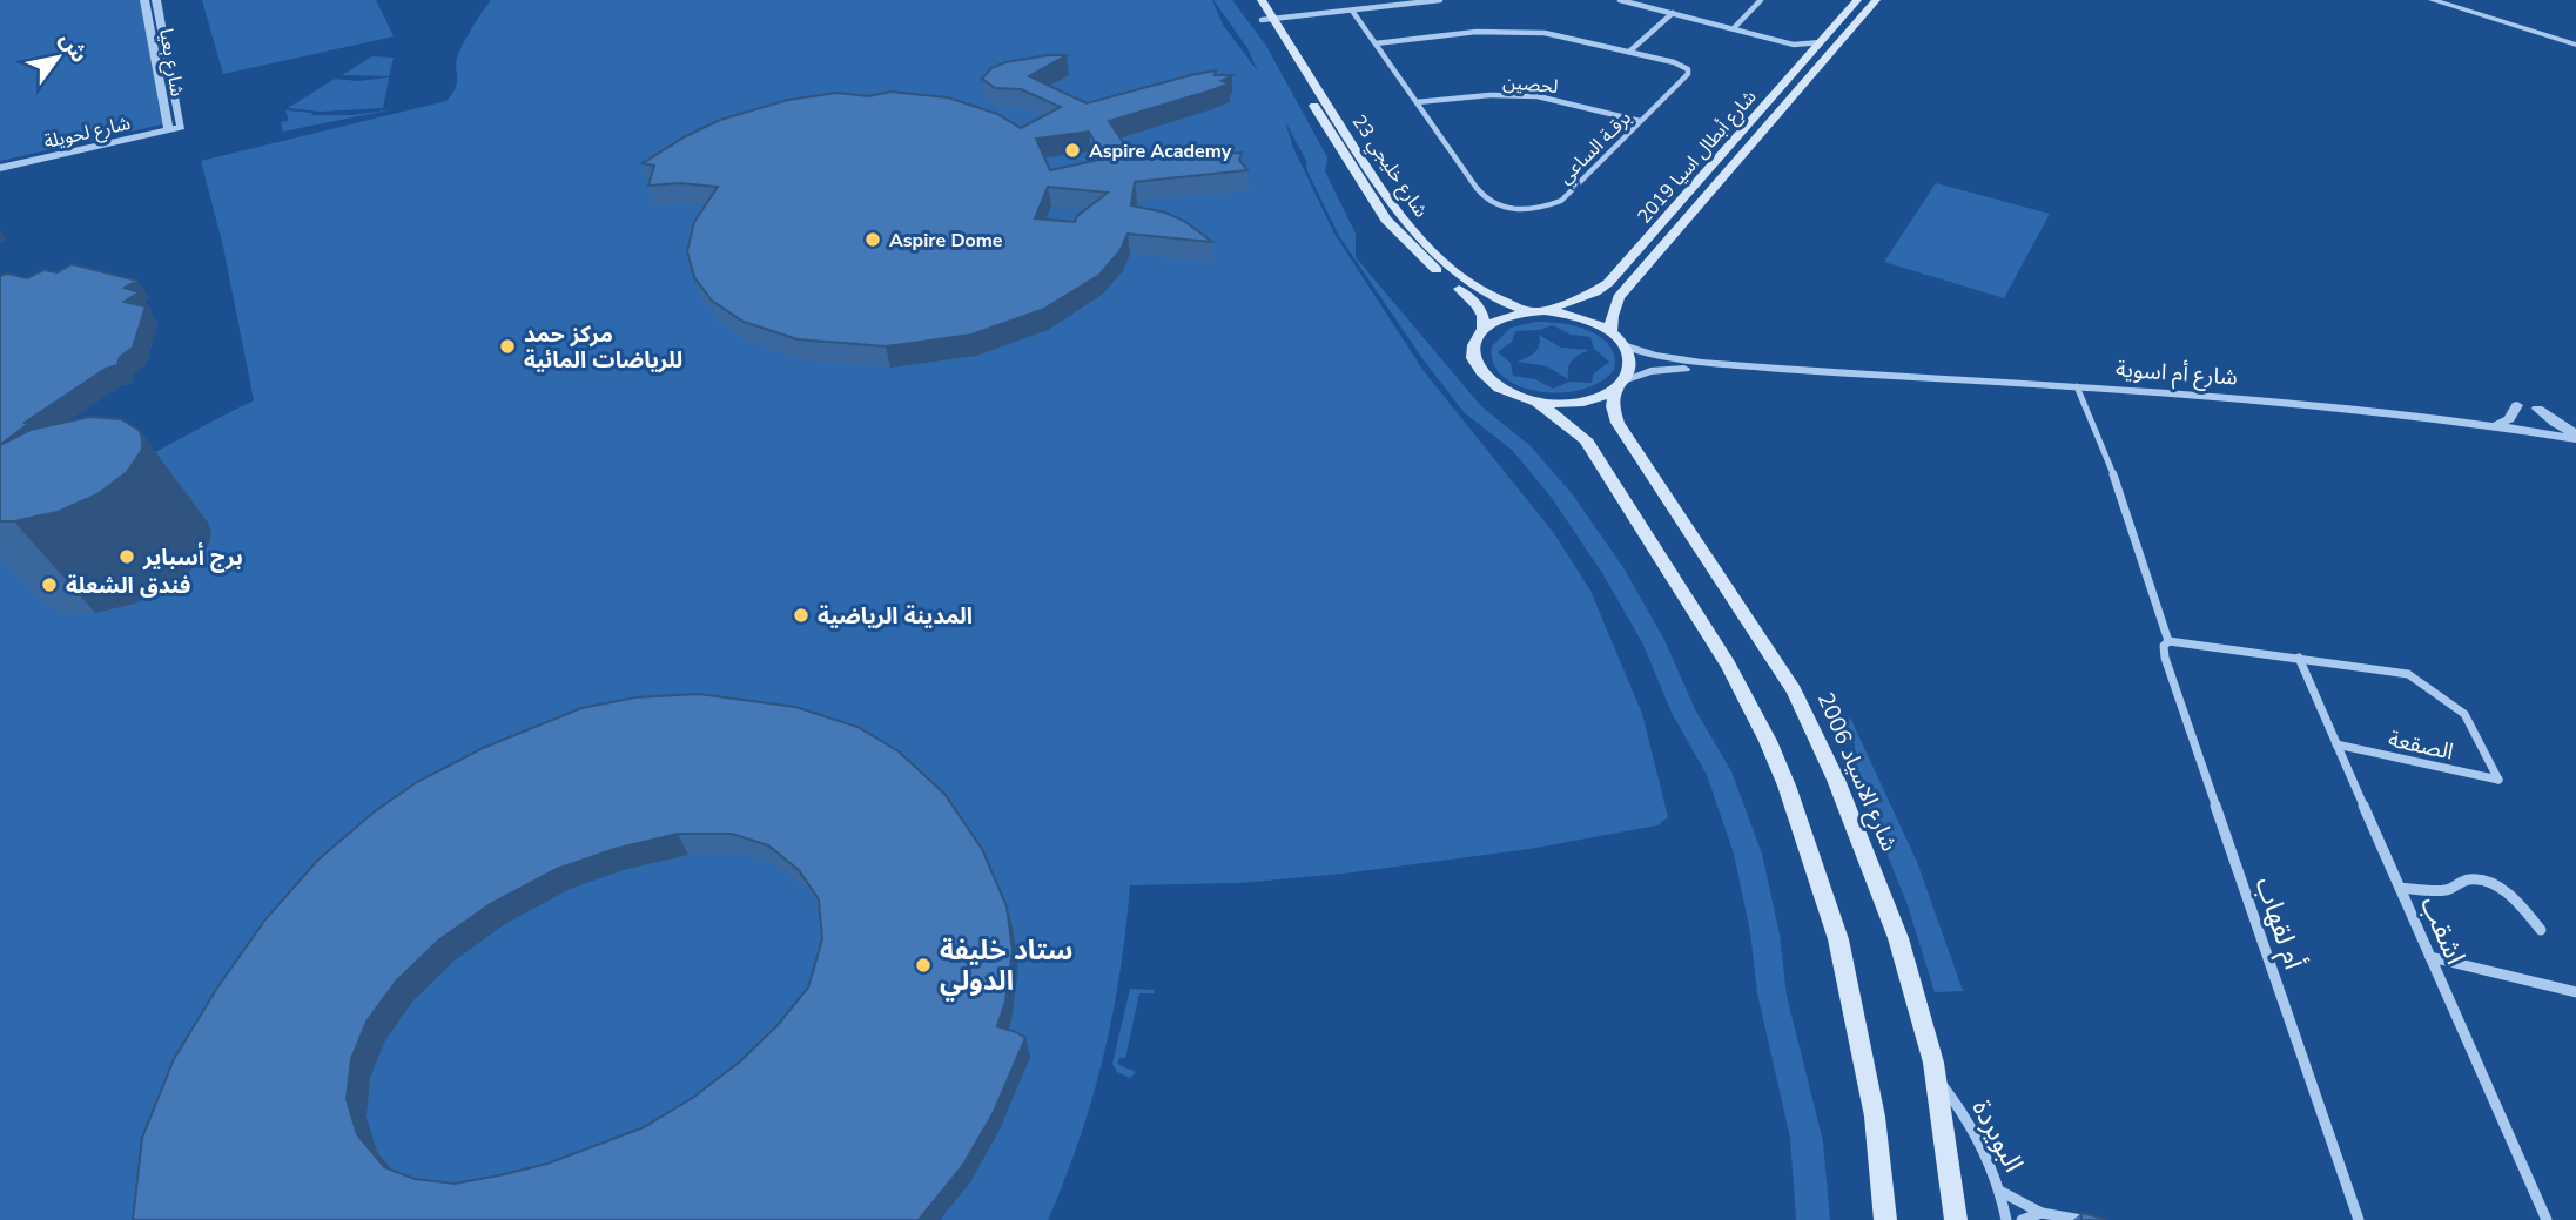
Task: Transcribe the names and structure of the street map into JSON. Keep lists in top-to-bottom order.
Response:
{
  "streets": {
    "main road": ["شارع أبطال اسيا 2019", "شارع خليجي 23", "شارع الاسياد 2006"],
    "street": [
      "شارع بعيا",
      "لحصين",
      "شارع لحويلة",
      "برقـة الساعي",
      "شارع أم اسوية",
      "الصقعة",
      "أم لقهاب",
      "اشقب",
      "البويردة"
    ]
  },
  "crossings": [
    ["شارع بعيا", "شارع لحويلة"],
    ["لحصين", "برقـة الساعي"],
    ["شارع أبطال اسيا 2019", "شارع خليجي 23"],
    ["شارع أبطال اسيا 2019", "شارع أم اسوية"],
    ["شارع أبطال اسيا 2019", "شارع الاسياد 2006"],
    ["شارع خليجي 23", "شارع أم اسوية"],
    ["شارع خليجي 23", "شارع الاسياد 2006"],
    ["شارع أم اسوية", "شارع الاسياد 2006"],
    ["شارع أم اسوية", "أم لقهاب"],
    ["الصقعة", "اشقب"],
    ["شارع الاسياد 2006", "البويردة"]
  ],
  "places": [
    "Aspire Academy",
    "Aspire Dome",
    "مركز حمد للرياضات المائية",
    "برج أسباير",
    "فندق الشعلة",
    "المدينة الرياضية",
    "ستاد خليفة الدولي"
  ],
  "north": "top right"
}
